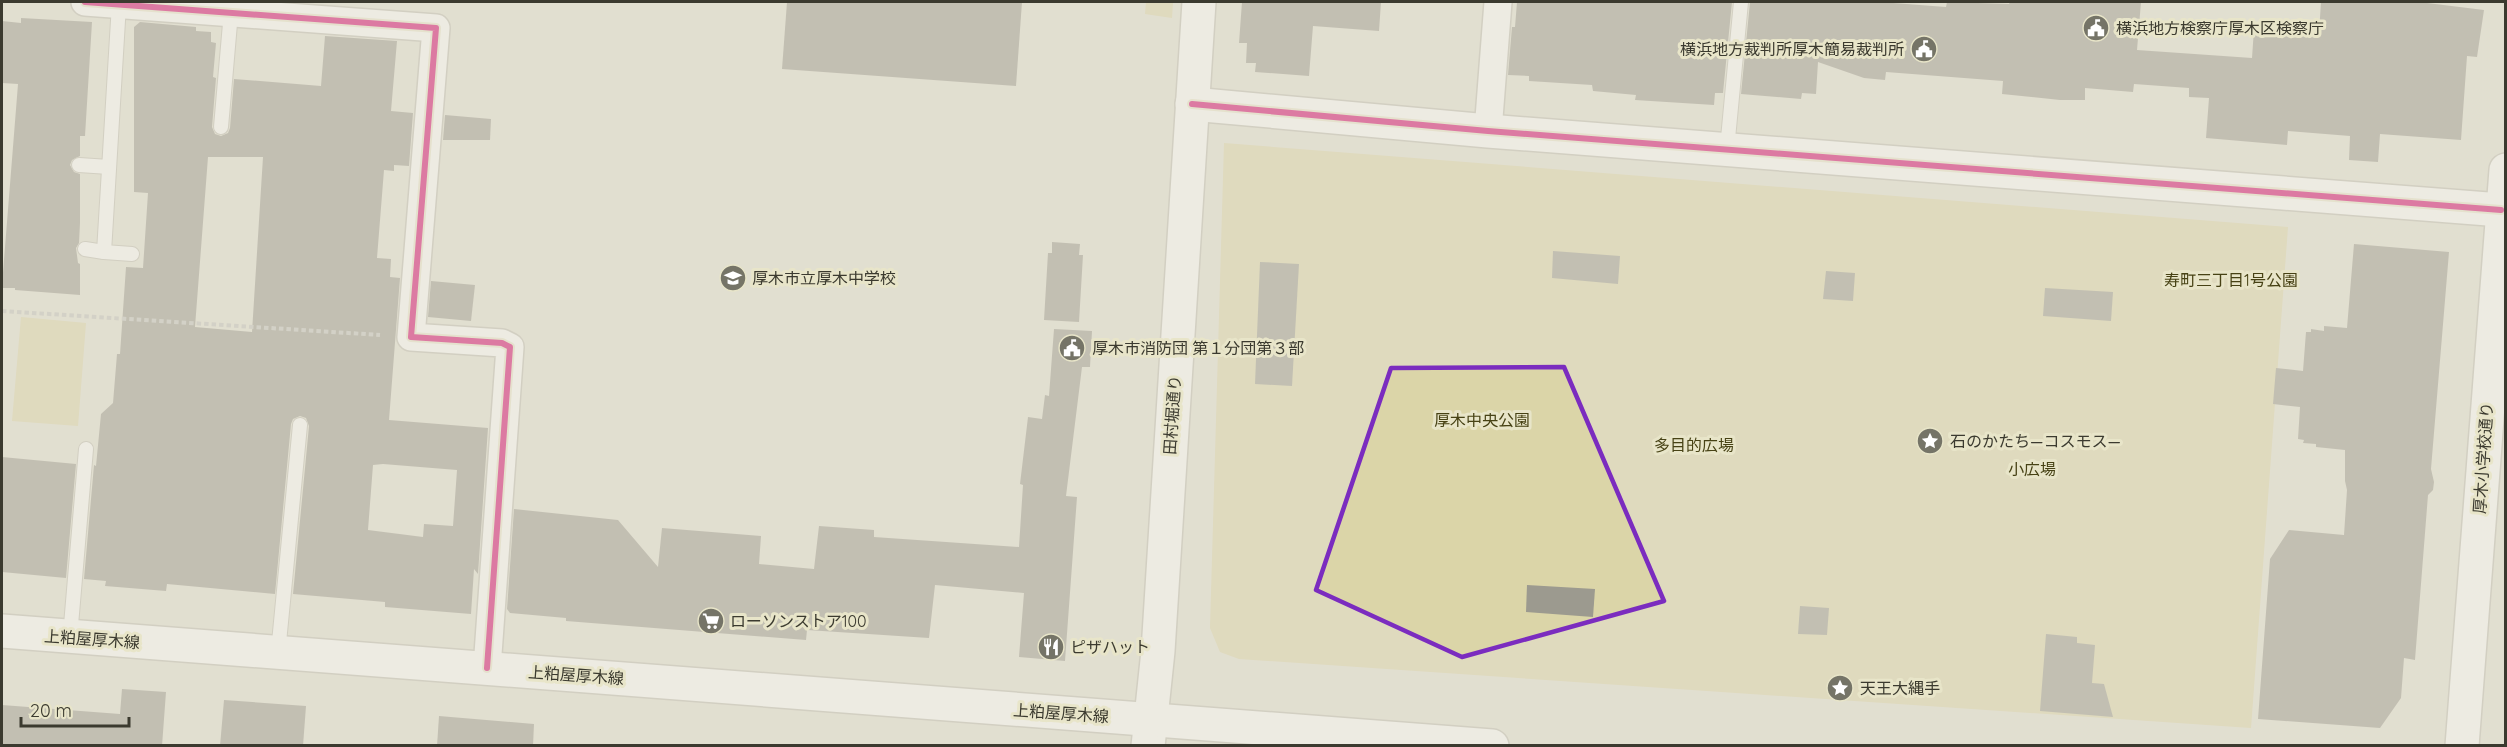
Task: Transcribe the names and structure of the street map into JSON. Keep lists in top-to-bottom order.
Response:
{
  "streets": {
    "street": ["田村堀通り", "厚木小学校通り", "上粕屋厚木線"]
  },
  "crossings": [
    ["田村堀通り", "上粕屋厚木線"]
  ],
  "parks": [
    "寿町三丁目1号公園",
    "厚木中央公園",
    "多目的広場",
    "小広場"
  ],
  "places": {
    "public building": ["横浜地方検察庁厚木区検察庁", "横浜地方裁判所厚木簡易裁判所", "厚木市消防団 第１分団第３部"],
    "school or university": ["厚木市立厚木中学校"],
    "place": ["石のかたち—コスモス—", "天王大縄手"],
    "supermarket": ["ローソンストア100"],
    "restaurant": ["ピザハット"]
  },
  "scale_bar": "20 m"
}
